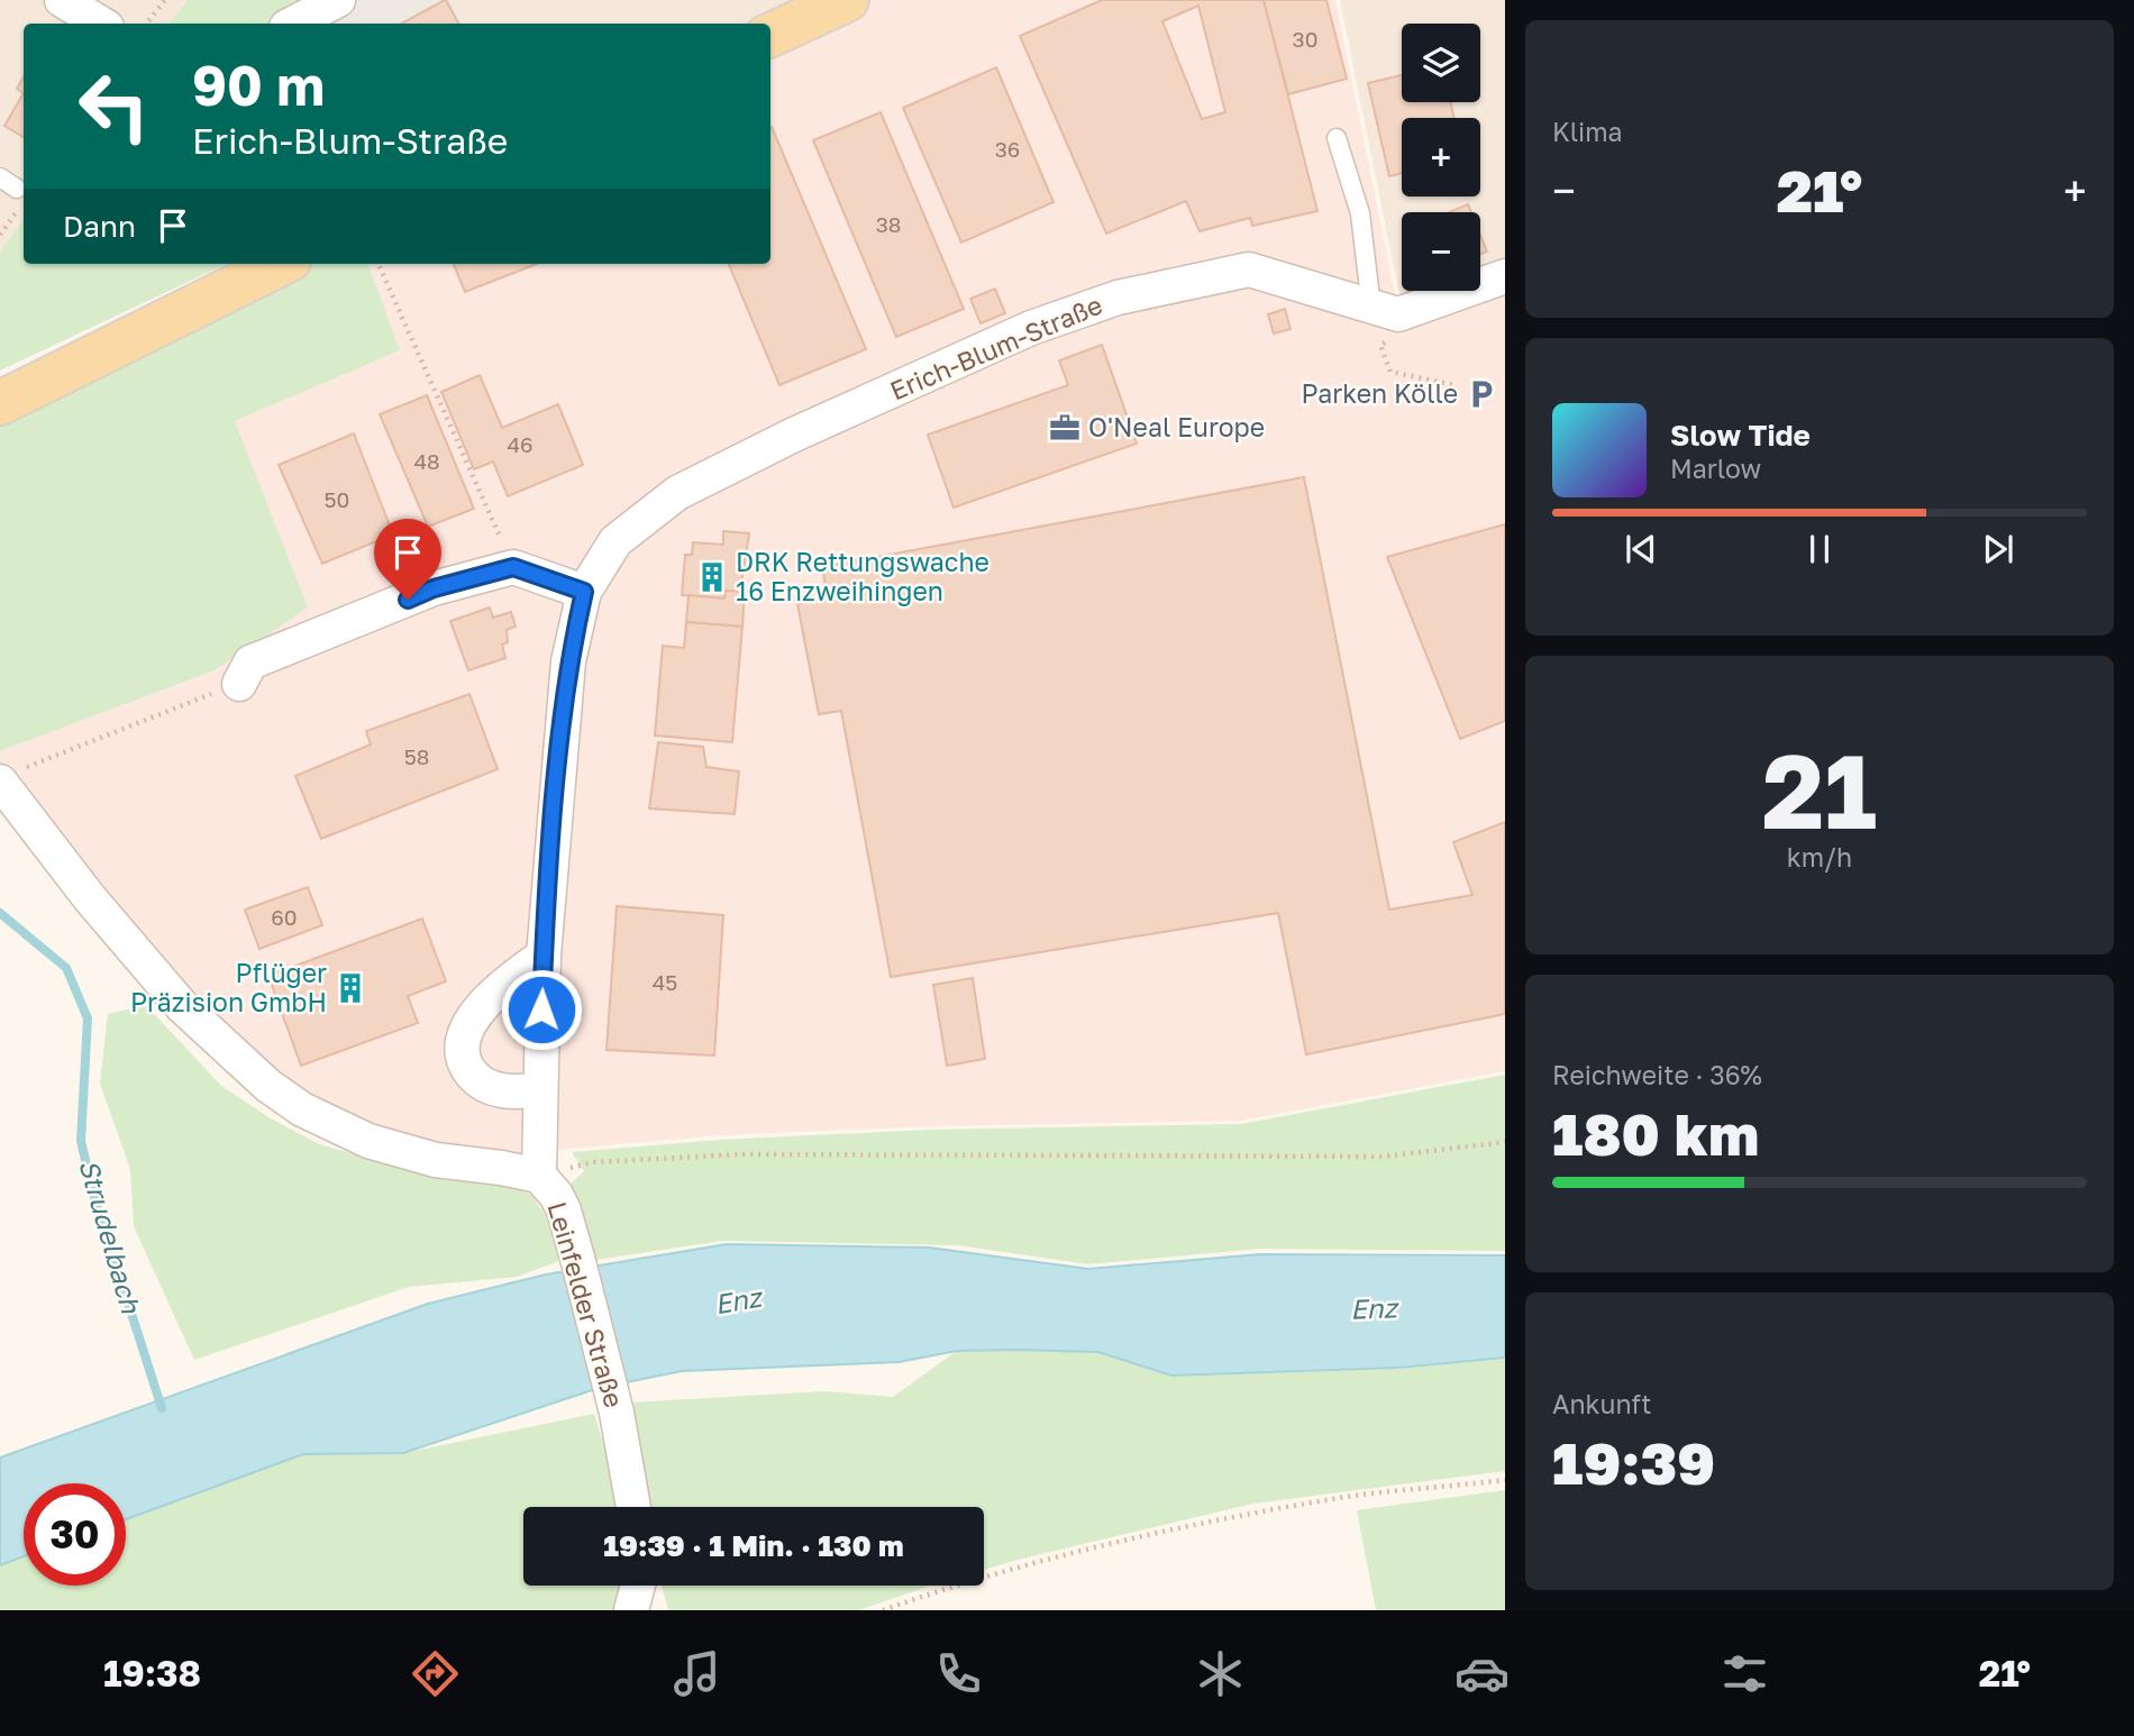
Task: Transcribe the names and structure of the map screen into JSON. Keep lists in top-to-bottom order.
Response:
{
  "streets": {
    "street": ["Erich-Blum-Straße", "Leinfelder Straße"]
  },
  "crossings": [
    ["Erich-Blum-Straße", "Leinfelder Straße"]
  ],
  "water": ["Strudelbach", "Enz"],
  "places": {
    "parking": ["Parken Kölle"],
    "office": ["O'Neal Europe"],
    "building": ["DRK Rettungswache 16 Enzweihingen", "Pflüger Präzision GmbH"]
  },
  "house_numbers": [
    "30",
    "36",
    "38",
    "46",
    "48",
    "50",
    "58",
    "60",
    "45"
  ],
  "page": {
    "tile": [
      "Klima",
      ["21", "km/h"],
      ["Reichweite · 36%", "180 km"],
      ["Ankunft", "19:39"]
    ],
    "map_buttons": ["+", "−"],
    "turn": ["90 m", "Erich-Blum-Straße"],
    "heat": ["−", "21°", "+"],
    "then": "Dann",
    "song": ["Slow Tide", "Marlow"],
    "limit": "30",
    "trip": "19:39 · 1 Min. · 130 m",
    "tabs": ["19:38", "21°"]
  }
}
